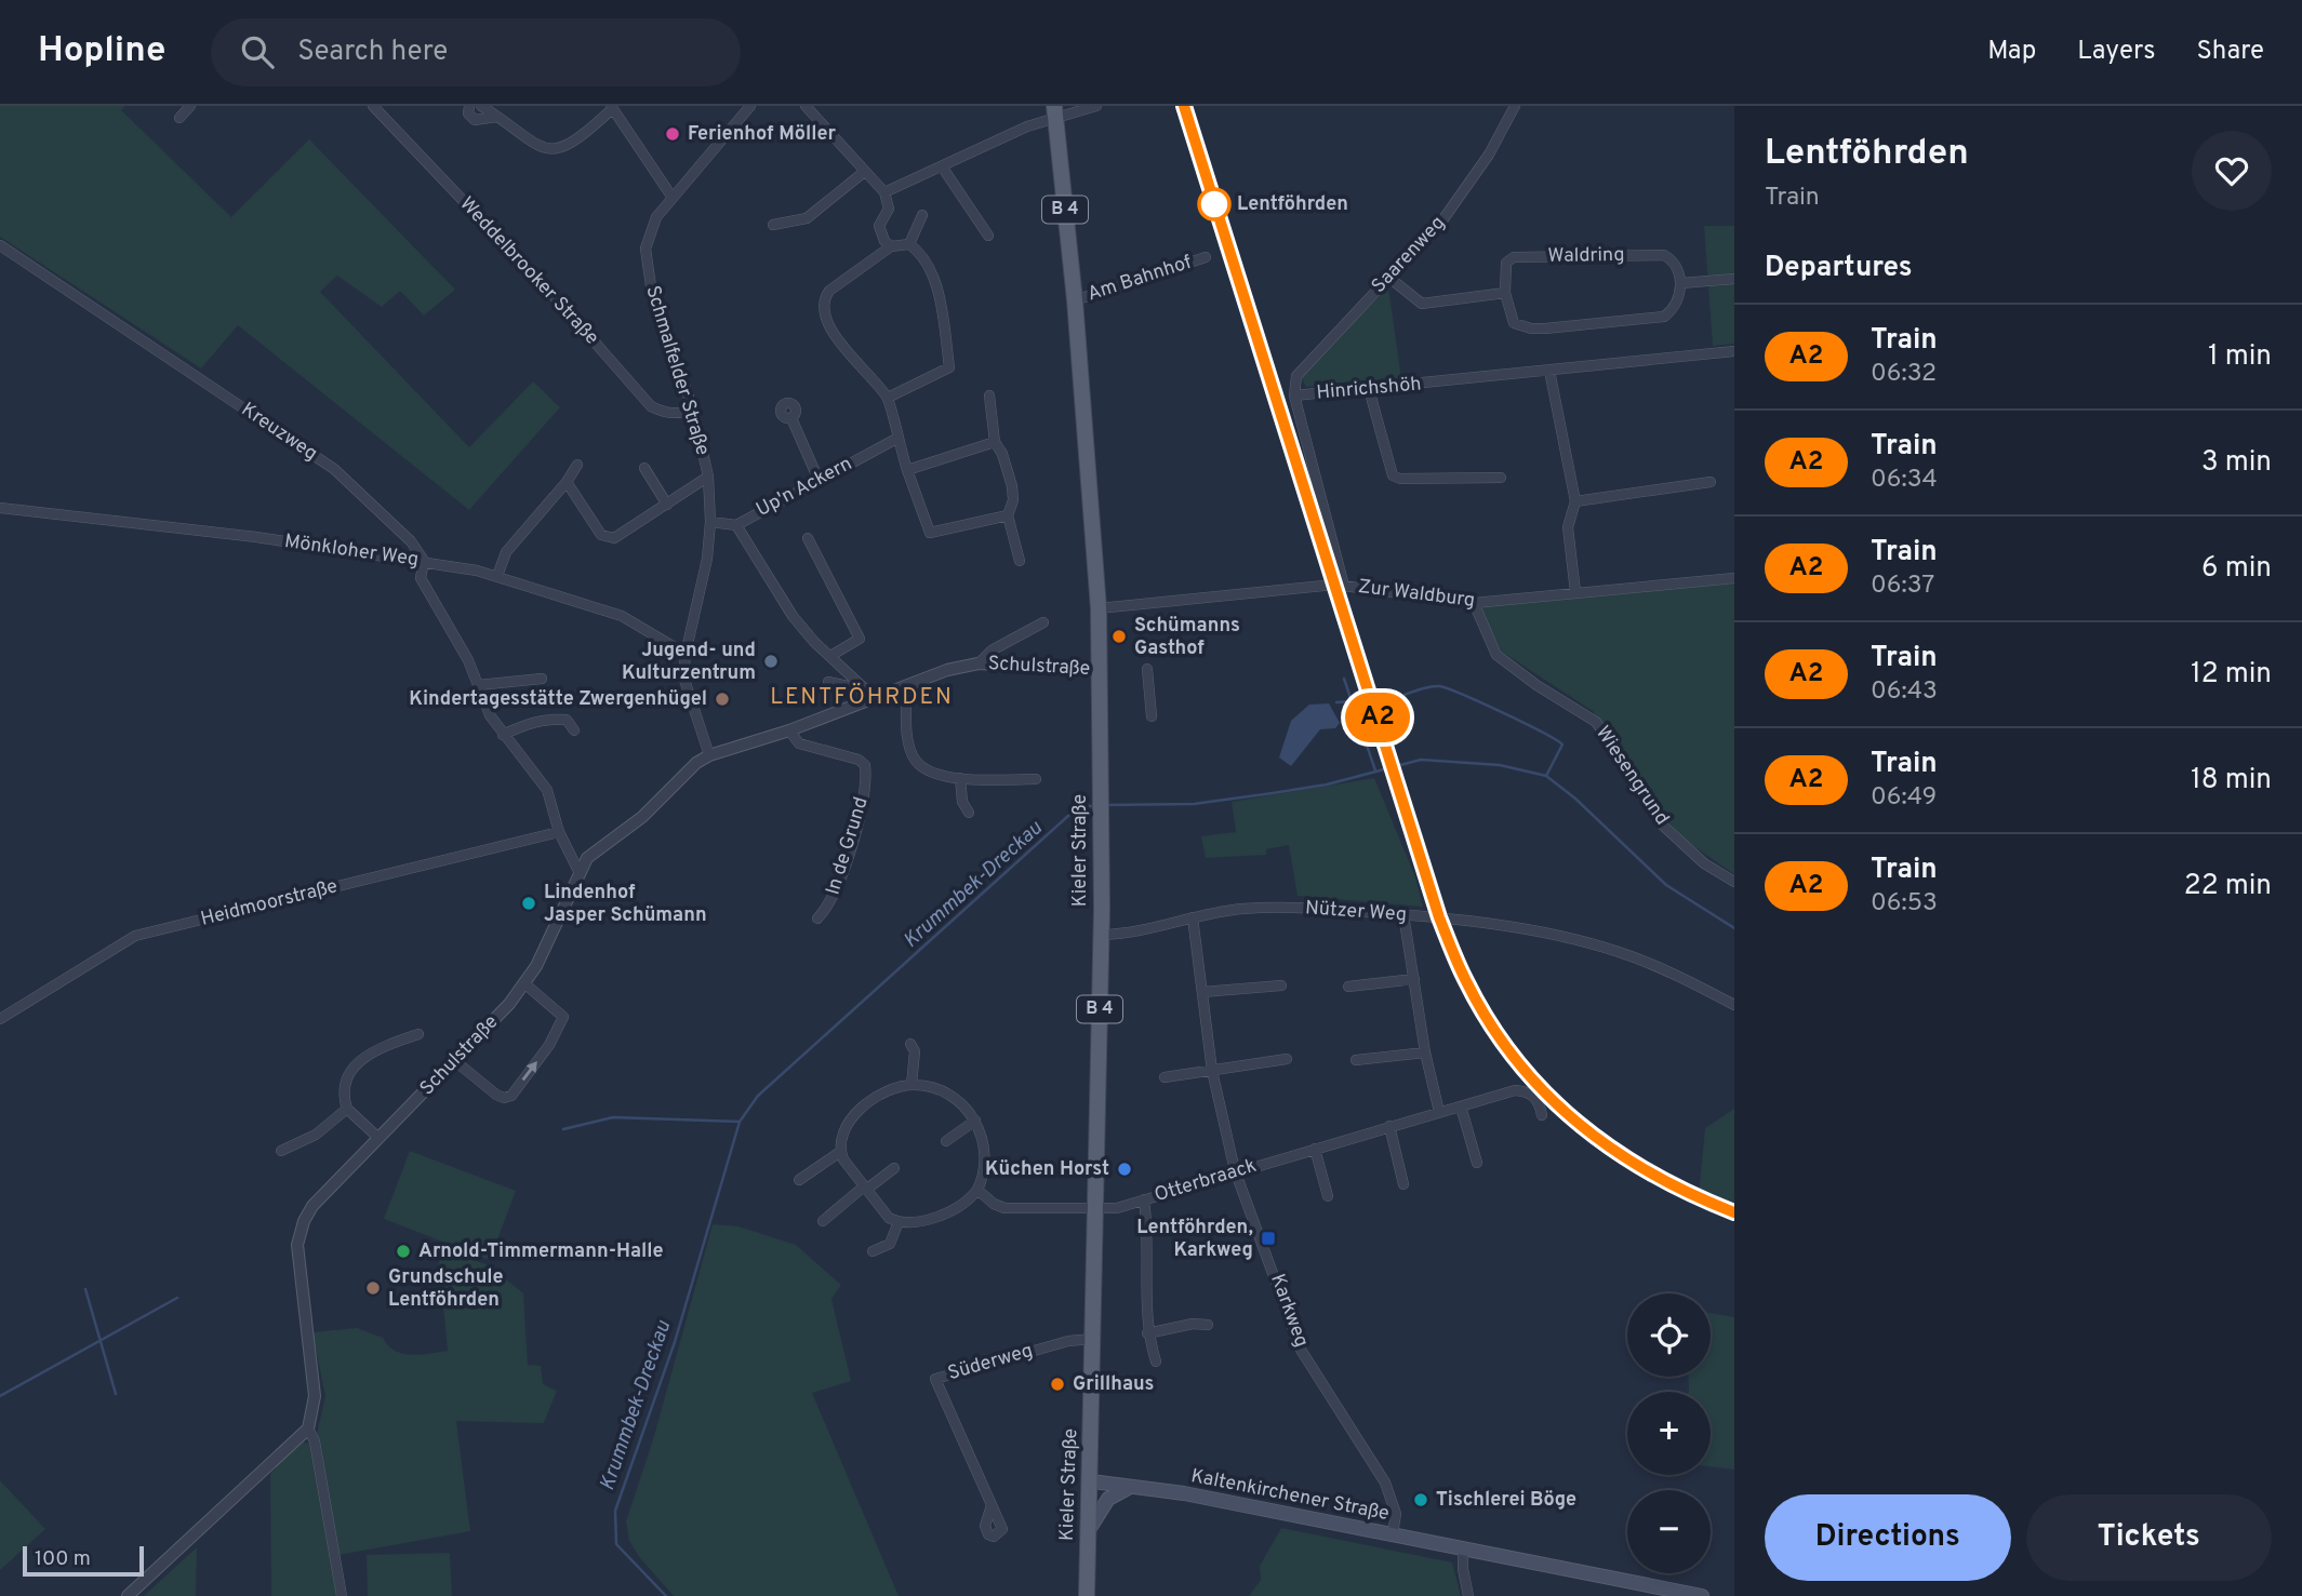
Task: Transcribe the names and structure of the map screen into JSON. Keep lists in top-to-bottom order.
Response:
{
  "streets": {
    "main road": ["B 4", "Kieler Straße", "Kaltenkirchener Straße"],
    "street": [
      "Saarenweg",
      "Waldring",
      "Weddelbrooker Straße",
      "Am Bahnhof",
      "Schmalfelder Straße",
      "Hinrichshöh",
      "Kreuzweg",
      "Up'n Ackern",
      "Mönkloher Weg",
      "Zur Waldburg",
      "Schulstraße",
      "Wiesengrund",
      "In de Grund",
      "Heidmoorstraße",
      "Nützer Weg",
      "Otterbraack",
      "Karkweg",
      "Süderweg"
    ]
  },
  "crossings": [
    ["Saarenweg", "Hinrichshöh"],
    ["Weddelbrooker Straße", "Schmalfelder Straße"],
    ["Am Bahnhof", "Kieler Straße"],
    ["Schmalfelder Straße", "Up'n Ackern"],
    ["Schmalfelder Straße", "Mönkloher Weg"],
    ["Schmalfelder Straße", "Schulstraße"],
    ["Hinrichshöh", "Zur Waldburg"],
    ["Kreuzweg", "Mönkloher Weg"],
    ["Kreuzweg", "Schulstraße"],
    ["Kreuzweg", "Heidmoorstraße"],
    ["Zur Waldburg", "Wiesengrund"],
    ["Zur Waldburg", "Kieler Straße"],
    ["Schulstraße", "In de Grund"],
    ["Schulstraße", "Kieler Straße"],
    ["Kieler Straße", "Nützer Weg"],
    ["Kieler Straße", "Otterbraack"],
    ["Kieler Straße", "Süderweg"],
    ["Kieler Straße", "Kaltenkirchener Straße"],
    ["Nützer Weg", "Karkweg"],
    ["Otterbraack", "Karkweg"],
    ["Karkweg", "Kaltenkirchener Straße"]
  ],
  "districts": ["LENTFÖHRDEN"],
  "water": ["Krummbek-Dreckau"],
  "places": {
    "other": [
      "Ferienhof Möller",
      "Lentföhrden",
      "Schümanns Gasthof",
      "Jugend- und Kulturzentrum",
      "Kindertagesstätte Zwergenhügel",
      "Lindenhof Jasper Schümann",
      "Küchen Horst",
      "Arnold-Timmermann-Halle",
      "Grundschule Lentföhrden",
      "Grillhaus",
      "Tischlerei Böge"
    ],
    "transit": ["Lentföhrden, Karkweg"]
  },
  "scale_bar": "100 m",
  "page": {
    "header": "Hopline",
    "search": "Search here",
    "nav": ["Map", "Layers", "Share"],
    "on_map": "A2",
    "heading": [
      ["Lentföhrden", "Train"],
      "Departures"
    ],
    "list": [
      {
        "mark": "A2",
        "name": "Train",
        "note": "06:32",
        "value": "1 min"
      },
      {
        "mark": "A2",
        "name": "Train",
        "note": "06:34",
        "value": "3 min"
      },
      {
        "mark": "A2",
        "name": "Train",
        "note": "06:37",
        "value": "6 min"
      },
      {
        "mark": "A2",
        "name": "Train",
        "note": "06:43",
        "value": "12 min"
      },
      {
        "mark": "A2",
        "name": "Train",
        "note": "06:49",
        "value": "18 min"
      },
      {
        "mark": "A2",
        "name": "Train",
        "note": "06:53",
        "value": "22 min"
      }
    ],
    "map_buttons": ["+", "−"],
    "buttons": ["Directions", "Tickets"],
    "scale": "100 m"
  }
}
